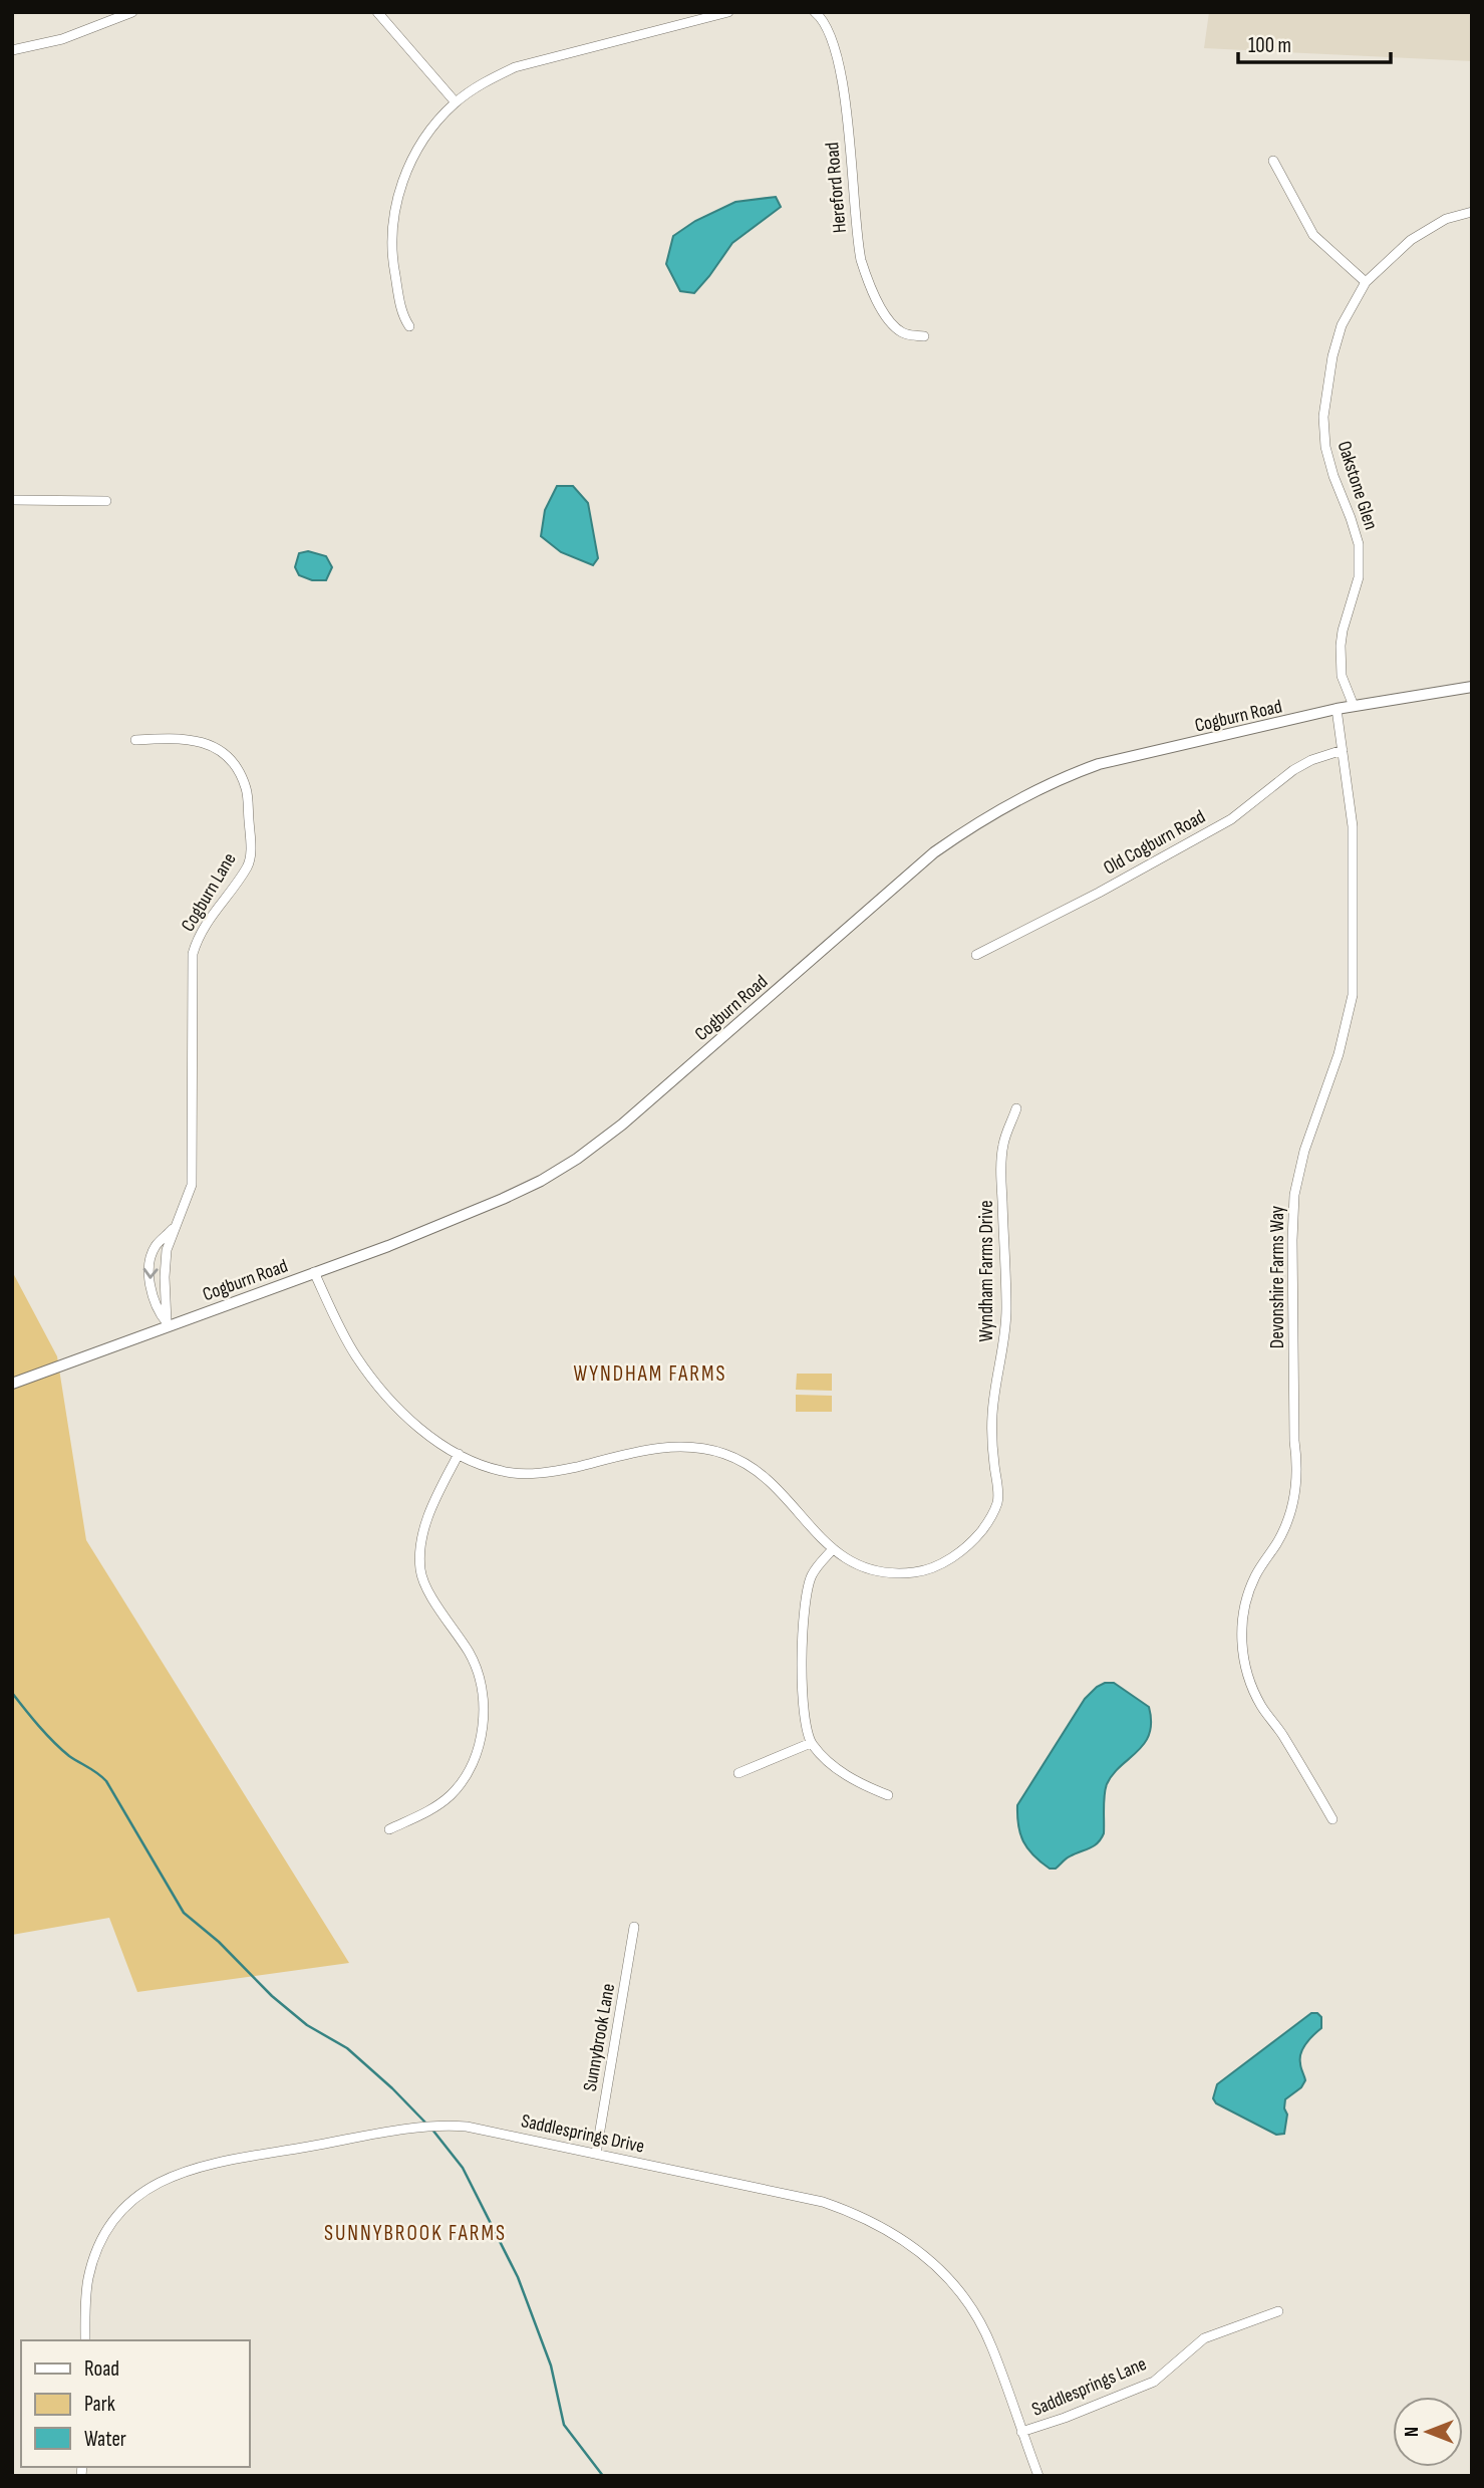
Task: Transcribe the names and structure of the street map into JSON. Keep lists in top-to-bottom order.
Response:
{
  "streets": {
    "street": [
      "Hereford Road",
      "Oakstone Glen",
      "Cogburn Road",
      "Old Cogburn Road",
      "Cogburn Lane",
      "Wyndham Farms Drive",
      "Devonshire Farms Way",
      "Sunnybrook Lane",
      "Saddlesprings Drive",
      "Saddlesprings Lane"
    ]
  },
  "crossings": [
    ["Oakstone Glen", "Cogburn Road"],
    ["Cogburn Road", "Cogburn Lane"],
    ["Cogburn Road", "Wyndham Farms Drive"],
    ["Cogburn Road", "Devonshire Farms Way"],
    ["Old Cogburn Road", "Devonshire Farms Way"],
    ["Sunnybrook Lane", "Saddlesprings Drive"],
    ["Saddlesprings Drive", "Saddlesprings Lane"]
  ],
  "districts": ["WYNDHAM FARMS", "SUNNYBROOK FARMS"],
  "legend": ["Road", "Park", "Water"],
  "scale_bar": "100 m",
  "north": "left"
}
